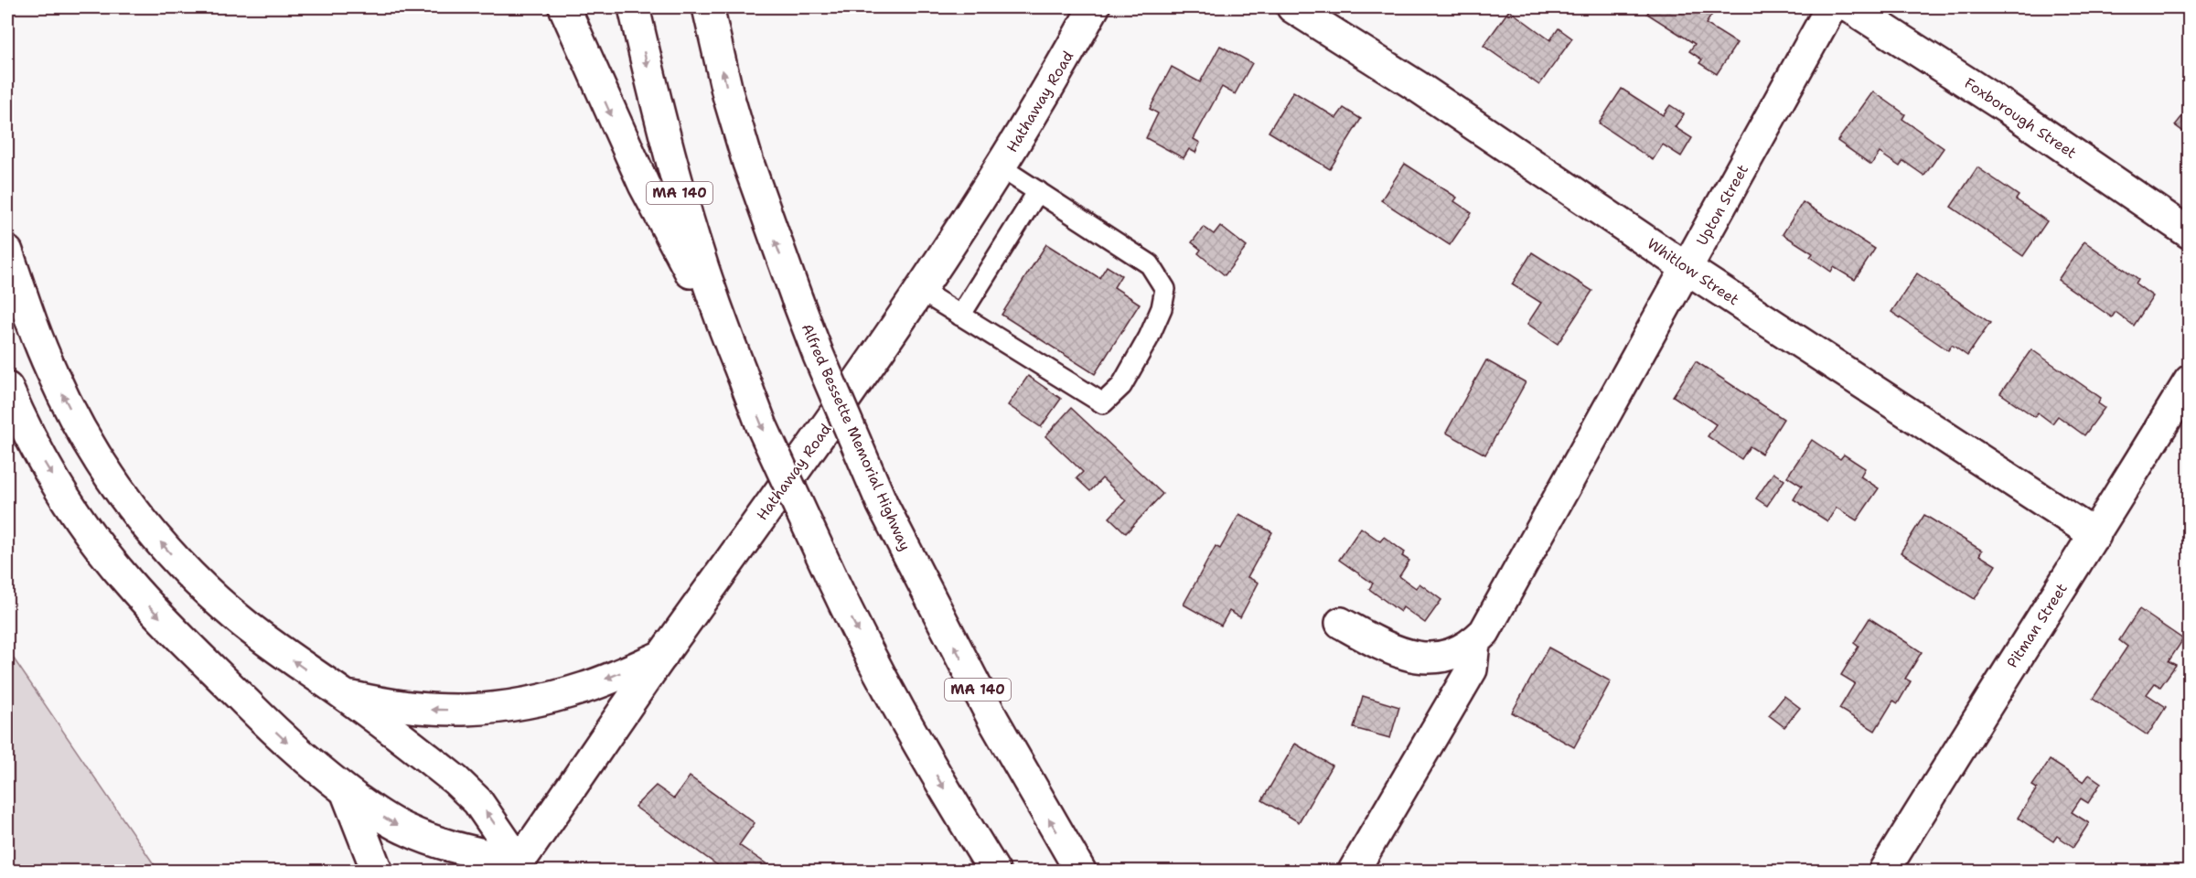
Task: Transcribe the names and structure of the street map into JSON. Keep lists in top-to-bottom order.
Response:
{
  "streets": {
    "main road": [
      "Hathaway Road",
      "Foxborough Street",
      "MA 140",
      "Upton Street",
      "Whitlow Street",
      "Alfred Bessette Memorial Highway",
      "Pitman Street"
    ]
  },
  "crossings": [
    ["Upton Street", "Whitlow Street"],
    ["Whitlow Street", "Pitman Street"]
  ]
}
